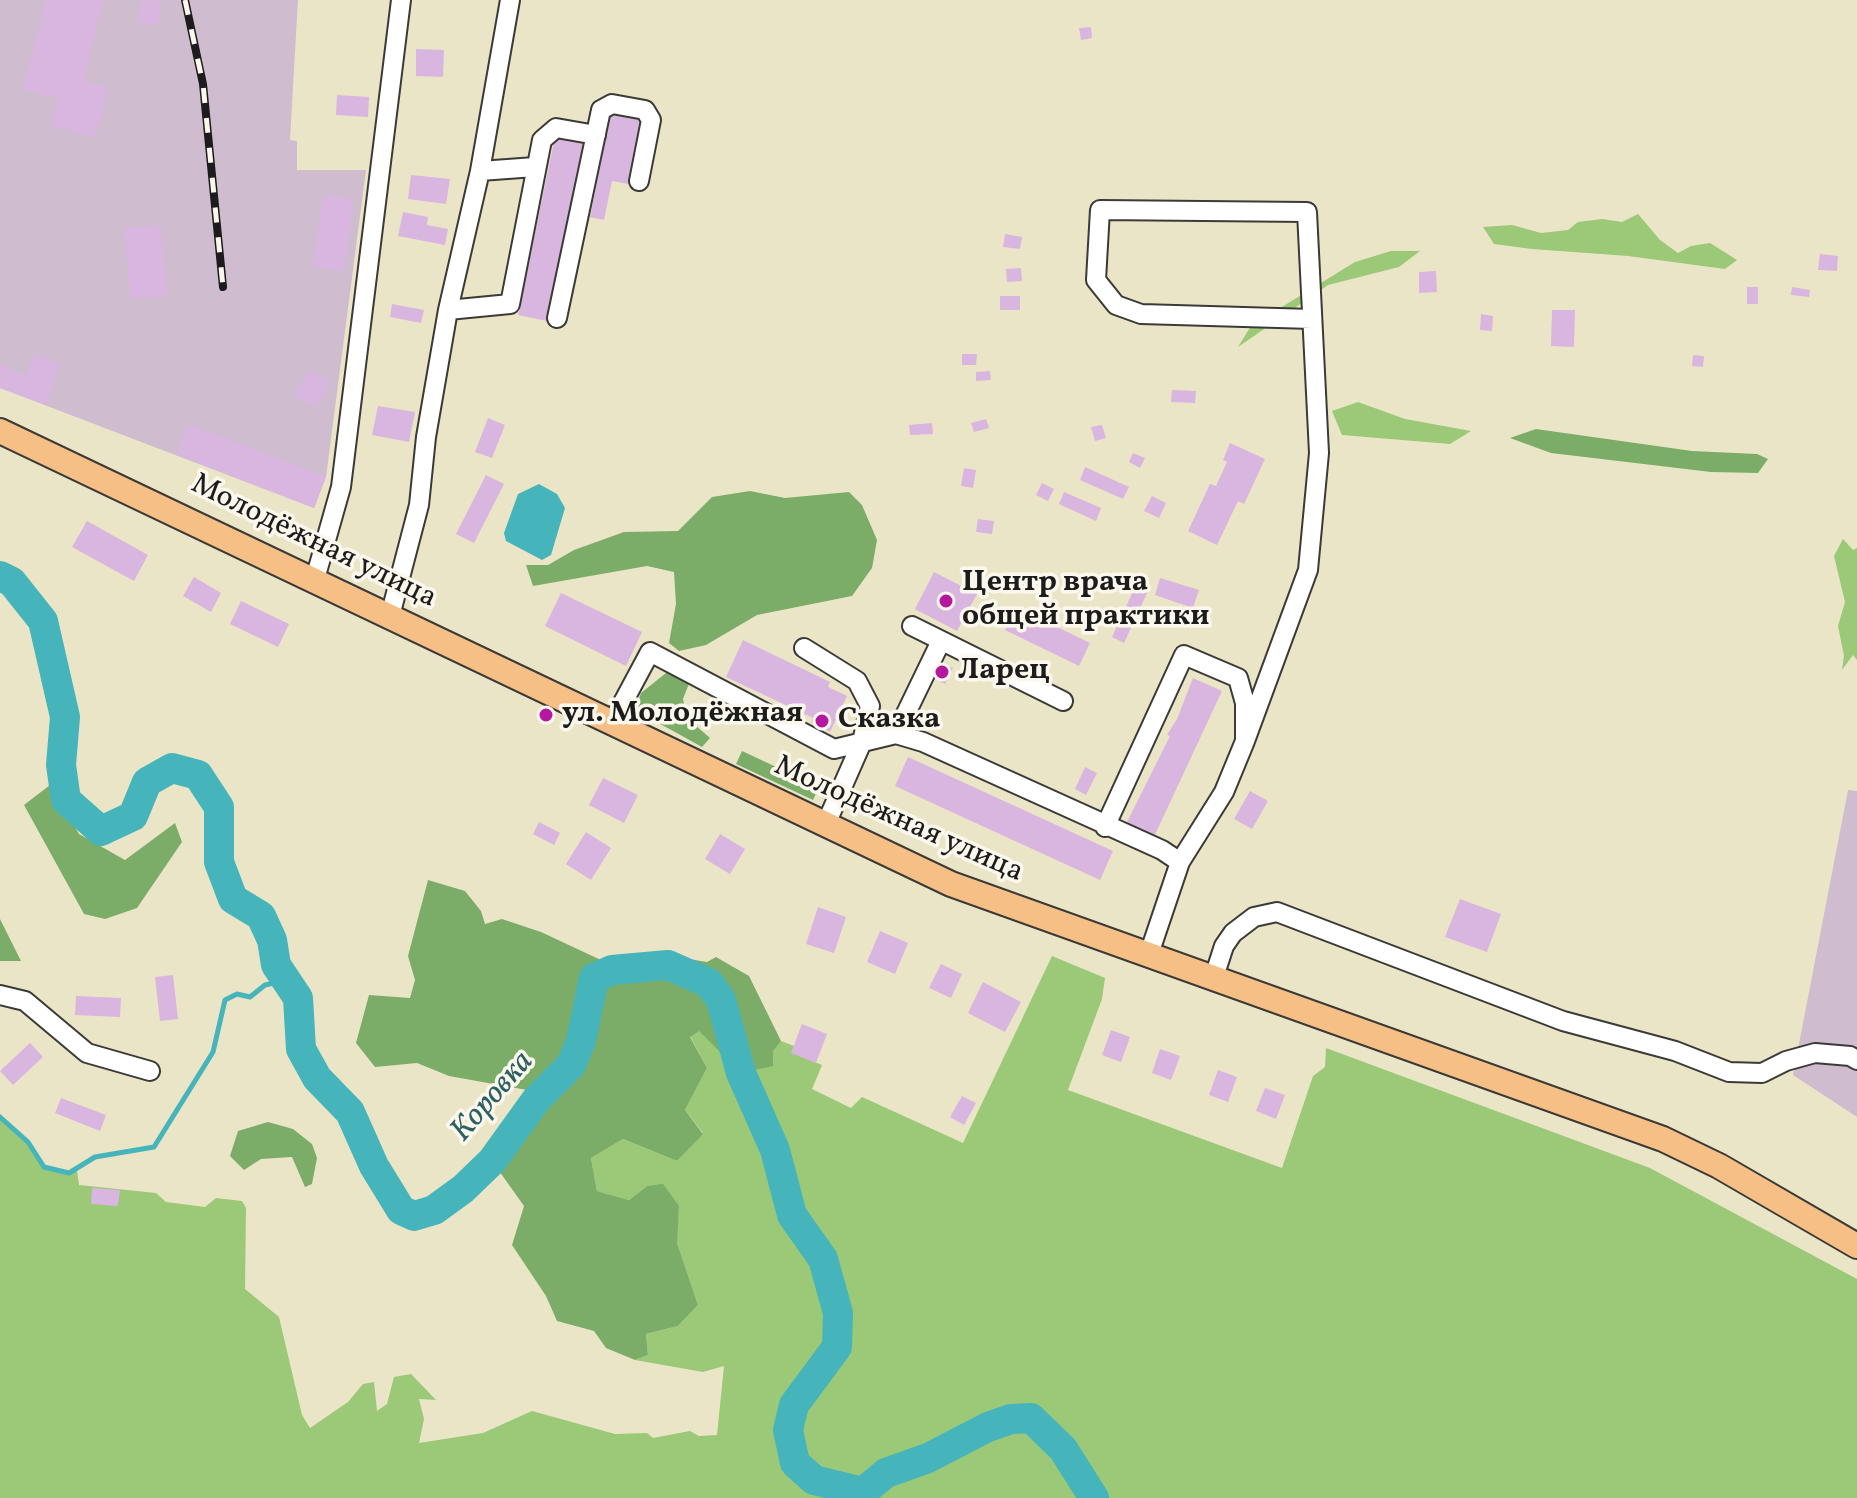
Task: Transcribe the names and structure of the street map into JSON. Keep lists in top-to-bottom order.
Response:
{
  "streets": {
    "main road": ["Молодёжная улица"]
  },
  "water": ["Коровка"],
  "places": [
    "Центр врача общей практики",
    "Ларец",
    "ул. Молодёжная",
    "Сказка"
  ]
}
